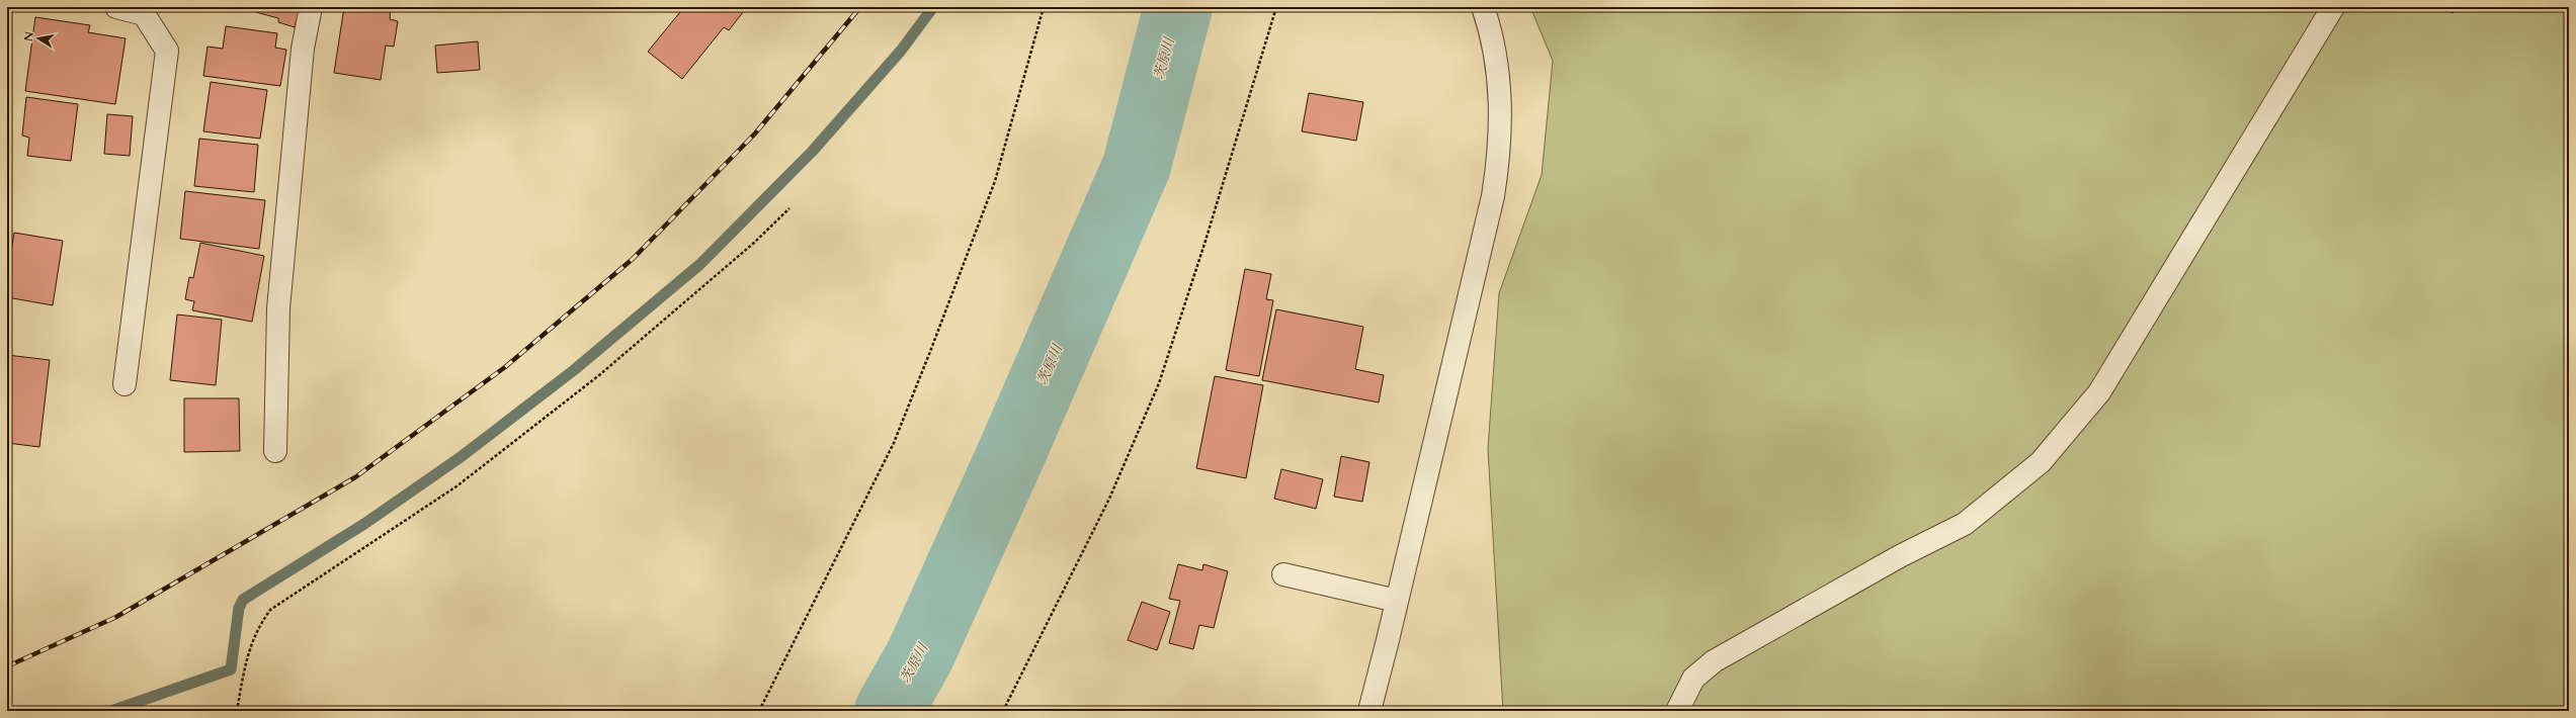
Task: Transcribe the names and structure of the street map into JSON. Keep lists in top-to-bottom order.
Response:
{
  "water": ["茨原川"],
  "north": "left"
}
